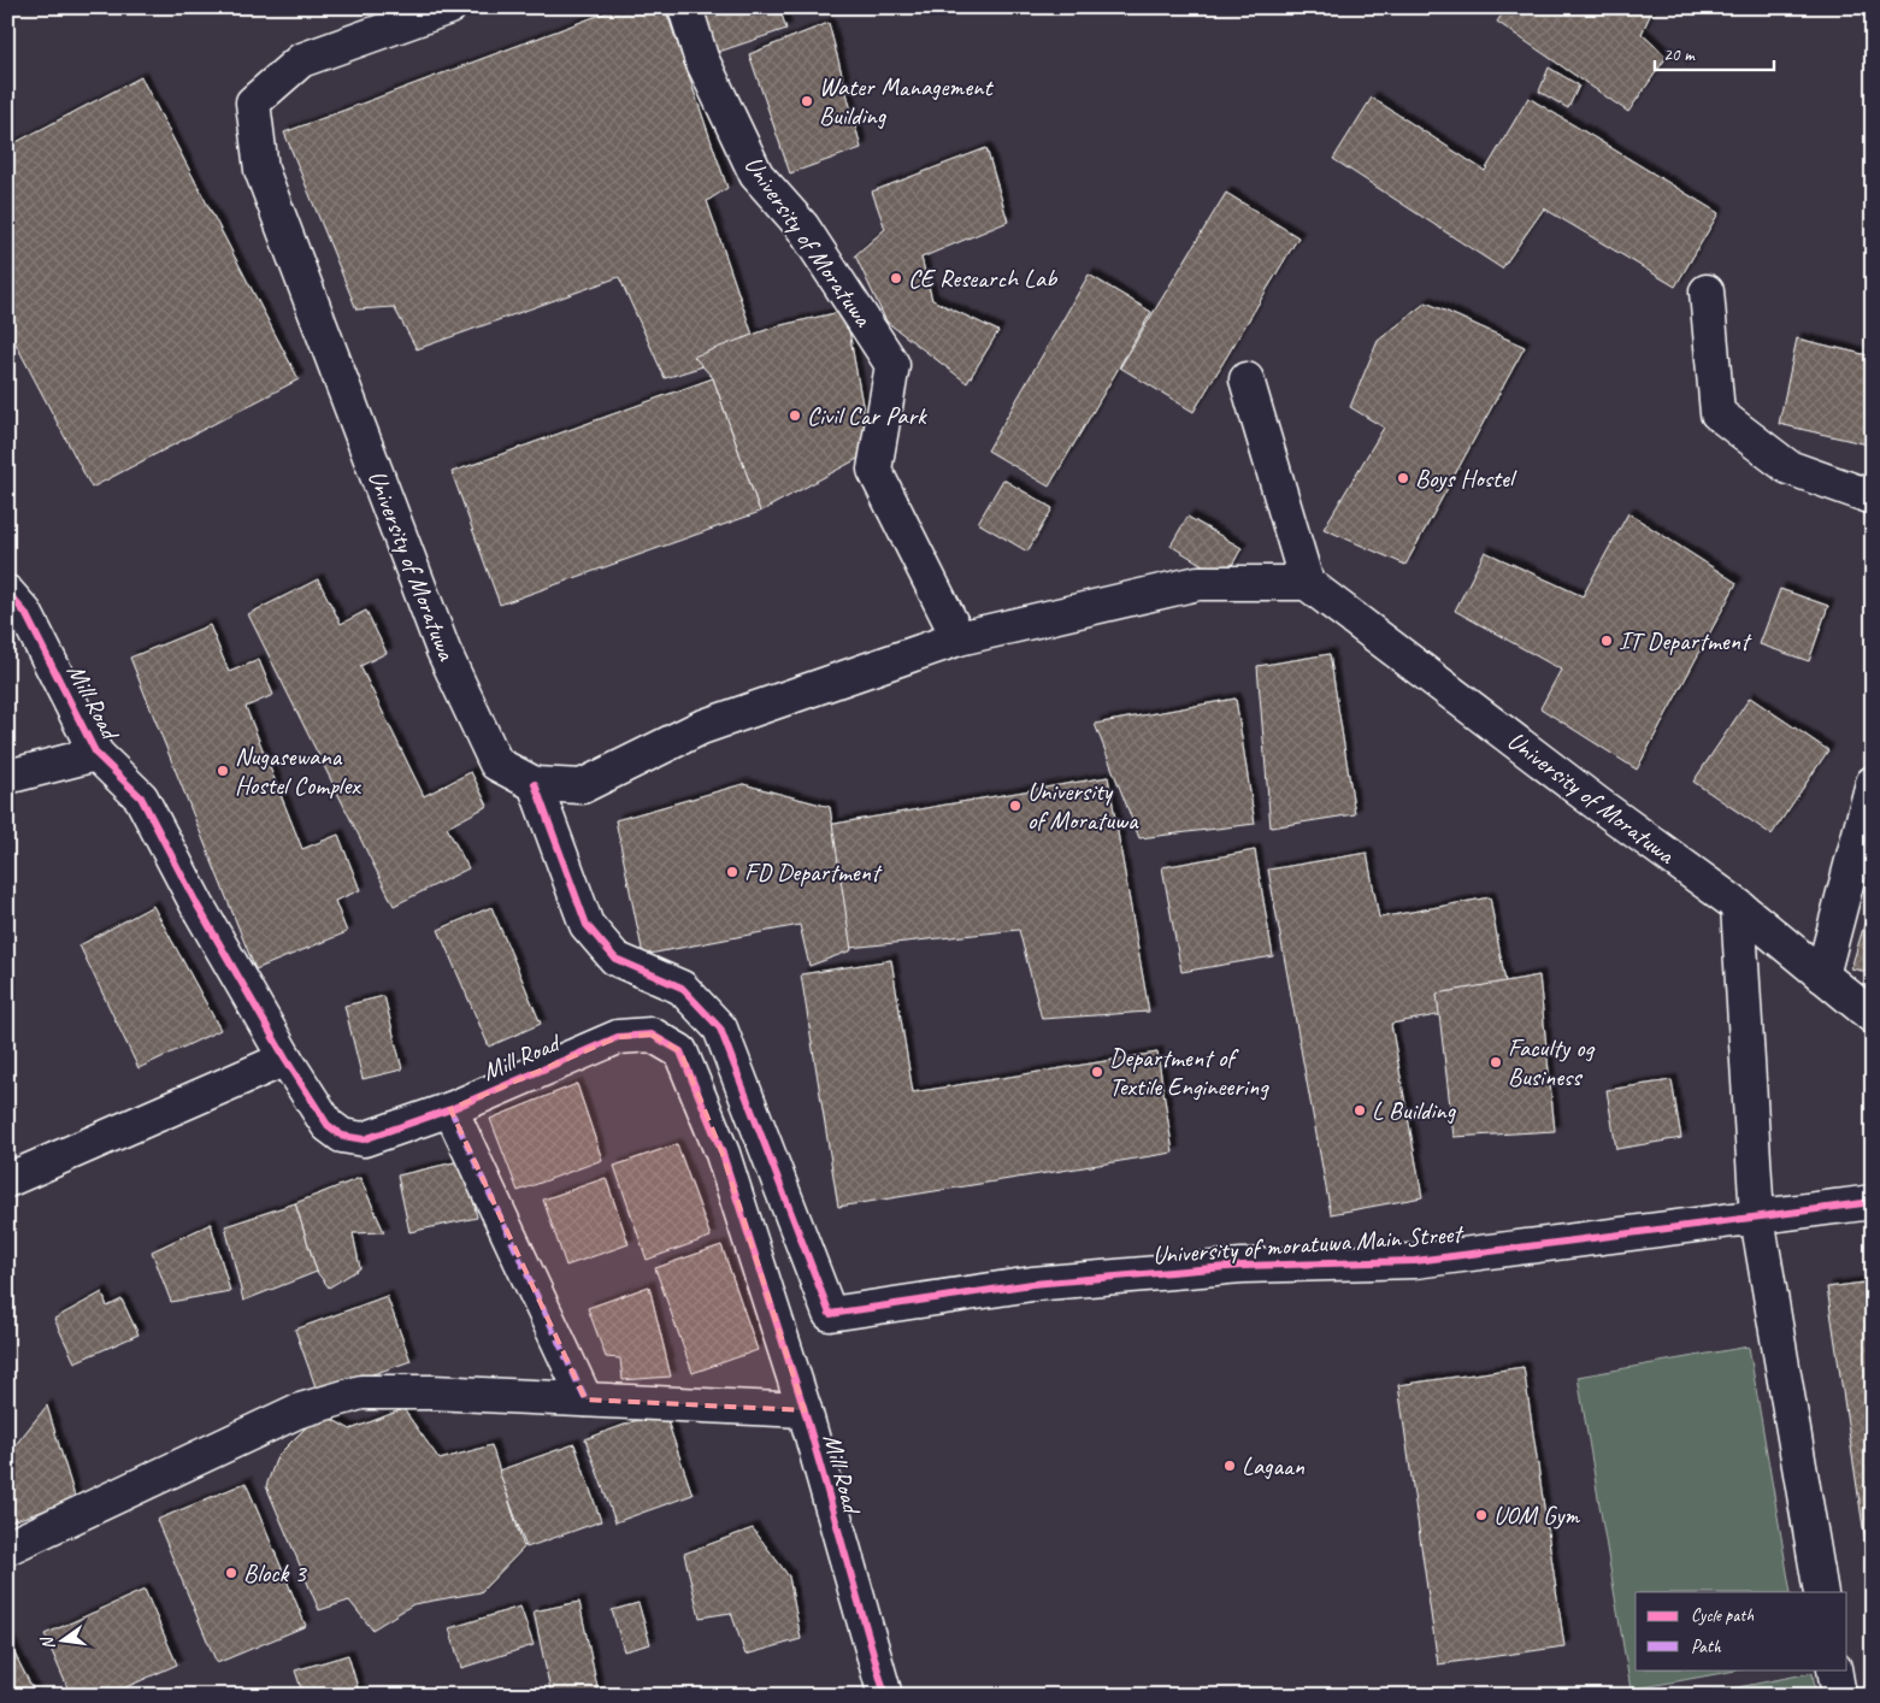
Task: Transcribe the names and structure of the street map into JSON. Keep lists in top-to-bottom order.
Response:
{
  "streets": {
    "street": ["University of Moratuwa", "Mill Road", "University of moratuwa Main Street"]
  },
  "crossings": [
    ["University of Moratuwa", "University of moratuwa Main Street"]
  ],
  "places": [
    "Water Management Building",
    "CE Research Lab",
    "Civil Car Park",
    "Boys Hostel",
    "IT Department",
    "Nugasewana Hostel Complex",
    "University of Moratuwa",
    "FD Department",
    "Faculty og Business",
    "Department of Textile Engineering",
    "L Building",
    "Lagaan",
    "UOM Gym",
    "Block 3"
  ],
  "legend": ["Cycle path", "Path"],
  "scale_bar": "20 m",
  "north": "left"
}
